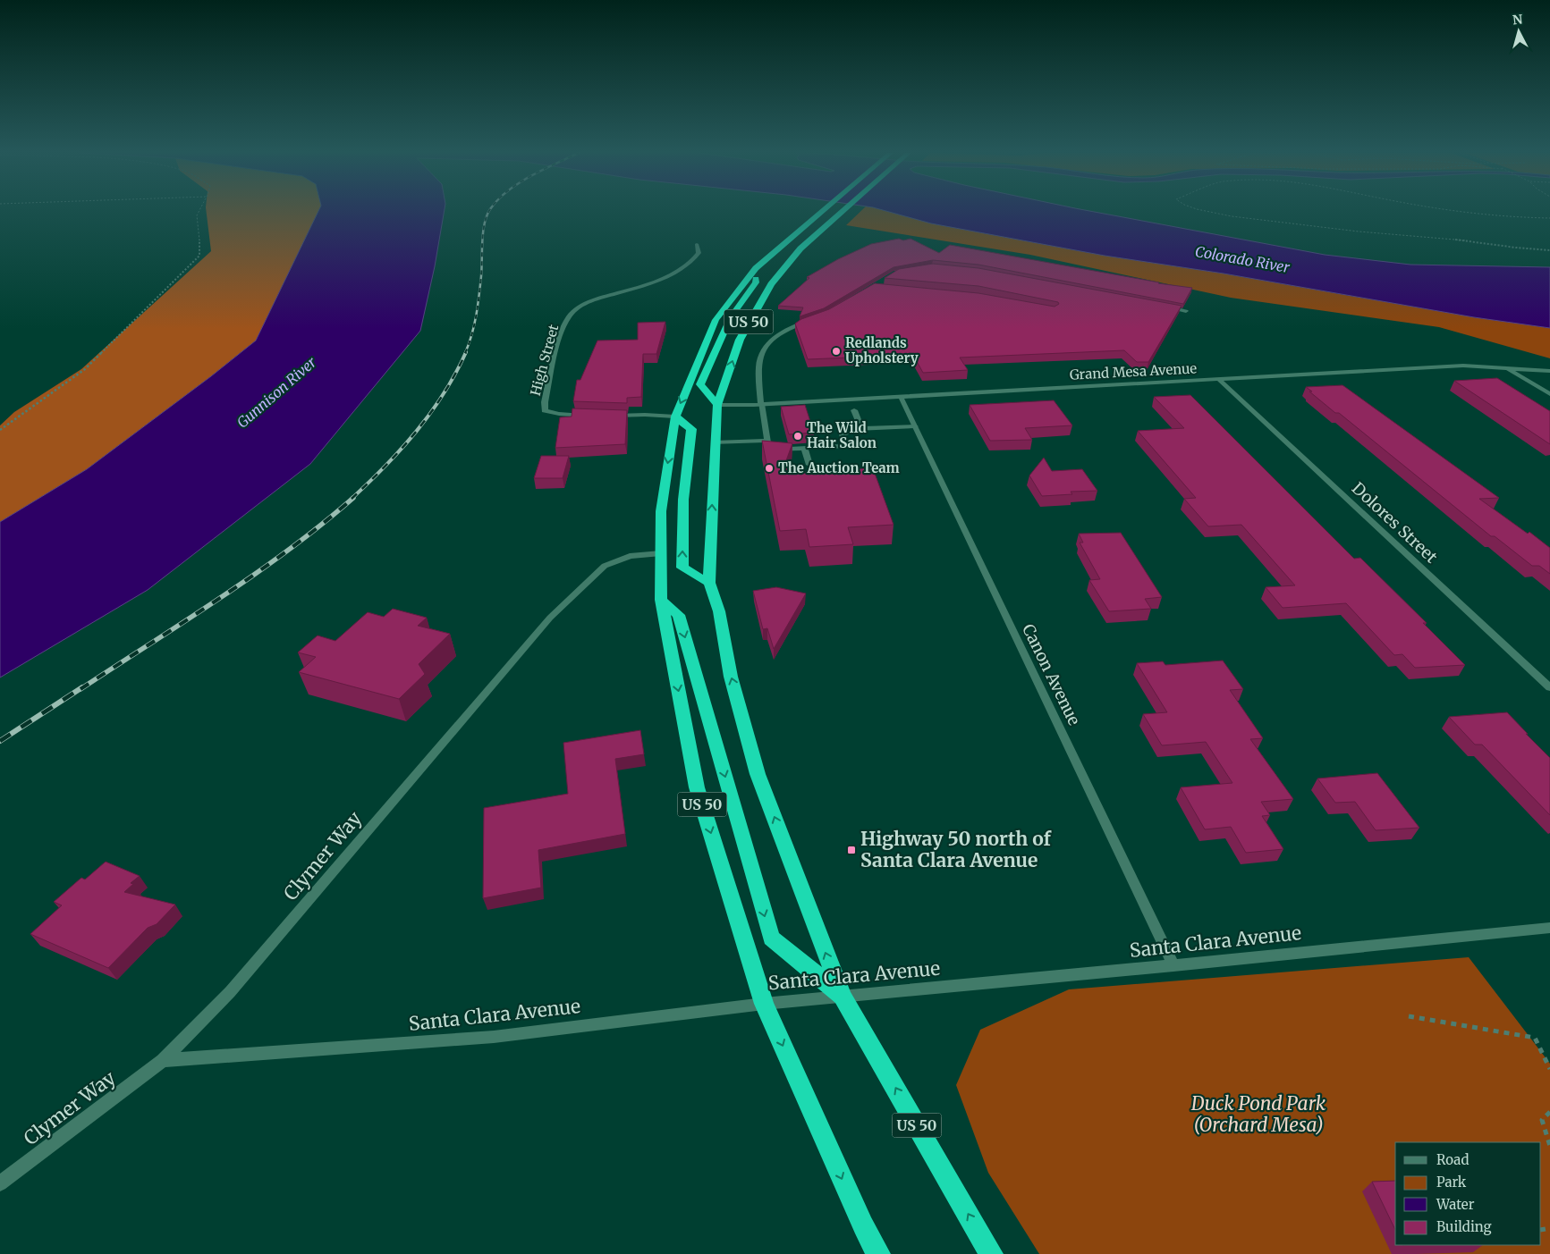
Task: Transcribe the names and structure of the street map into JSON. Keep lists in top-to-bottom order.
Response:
{
  "streets": {
    "highway": ["US 50"],
    "street": [
      "High Street",
      "Grand Mesa Avenue",
      "Dolores Street",
      "Canon Avenue",
      "Clymer Way",
      "Santa Clara Avenue"
    ]
  },
  "crossings": [
    ["US 50", "Grand Mesa Avenue"],
    ["US 50", "Clymer Way"],
    ["US 50", "Santa Clara Avenue"],
    ["Grand Mesa Avenue", "Dolores Street"],
    ["Grand Mesa Avenue", "Canon Avenue"],
    ["Canon Avenue", "Santa Clara Avenue"],
    ["Clymer Way", "Santa Clara Avenue"]
  ],
  "water": ["Colorado River", "Gunnison River"],
  "parks": ["Duck Pond Park (Orchard Mesa)"],
  "places": {
    "other": ["Redlands Upholstery", "The Wild Hair Salon", "The Auction Team"],
    "transit": ["Highway 50 north of Santa Clara Avenue"]
  },
  "legend": [
    "Road",
    "Park",
    "Water",
    "Building"
  ],
  "north": "top"
}
